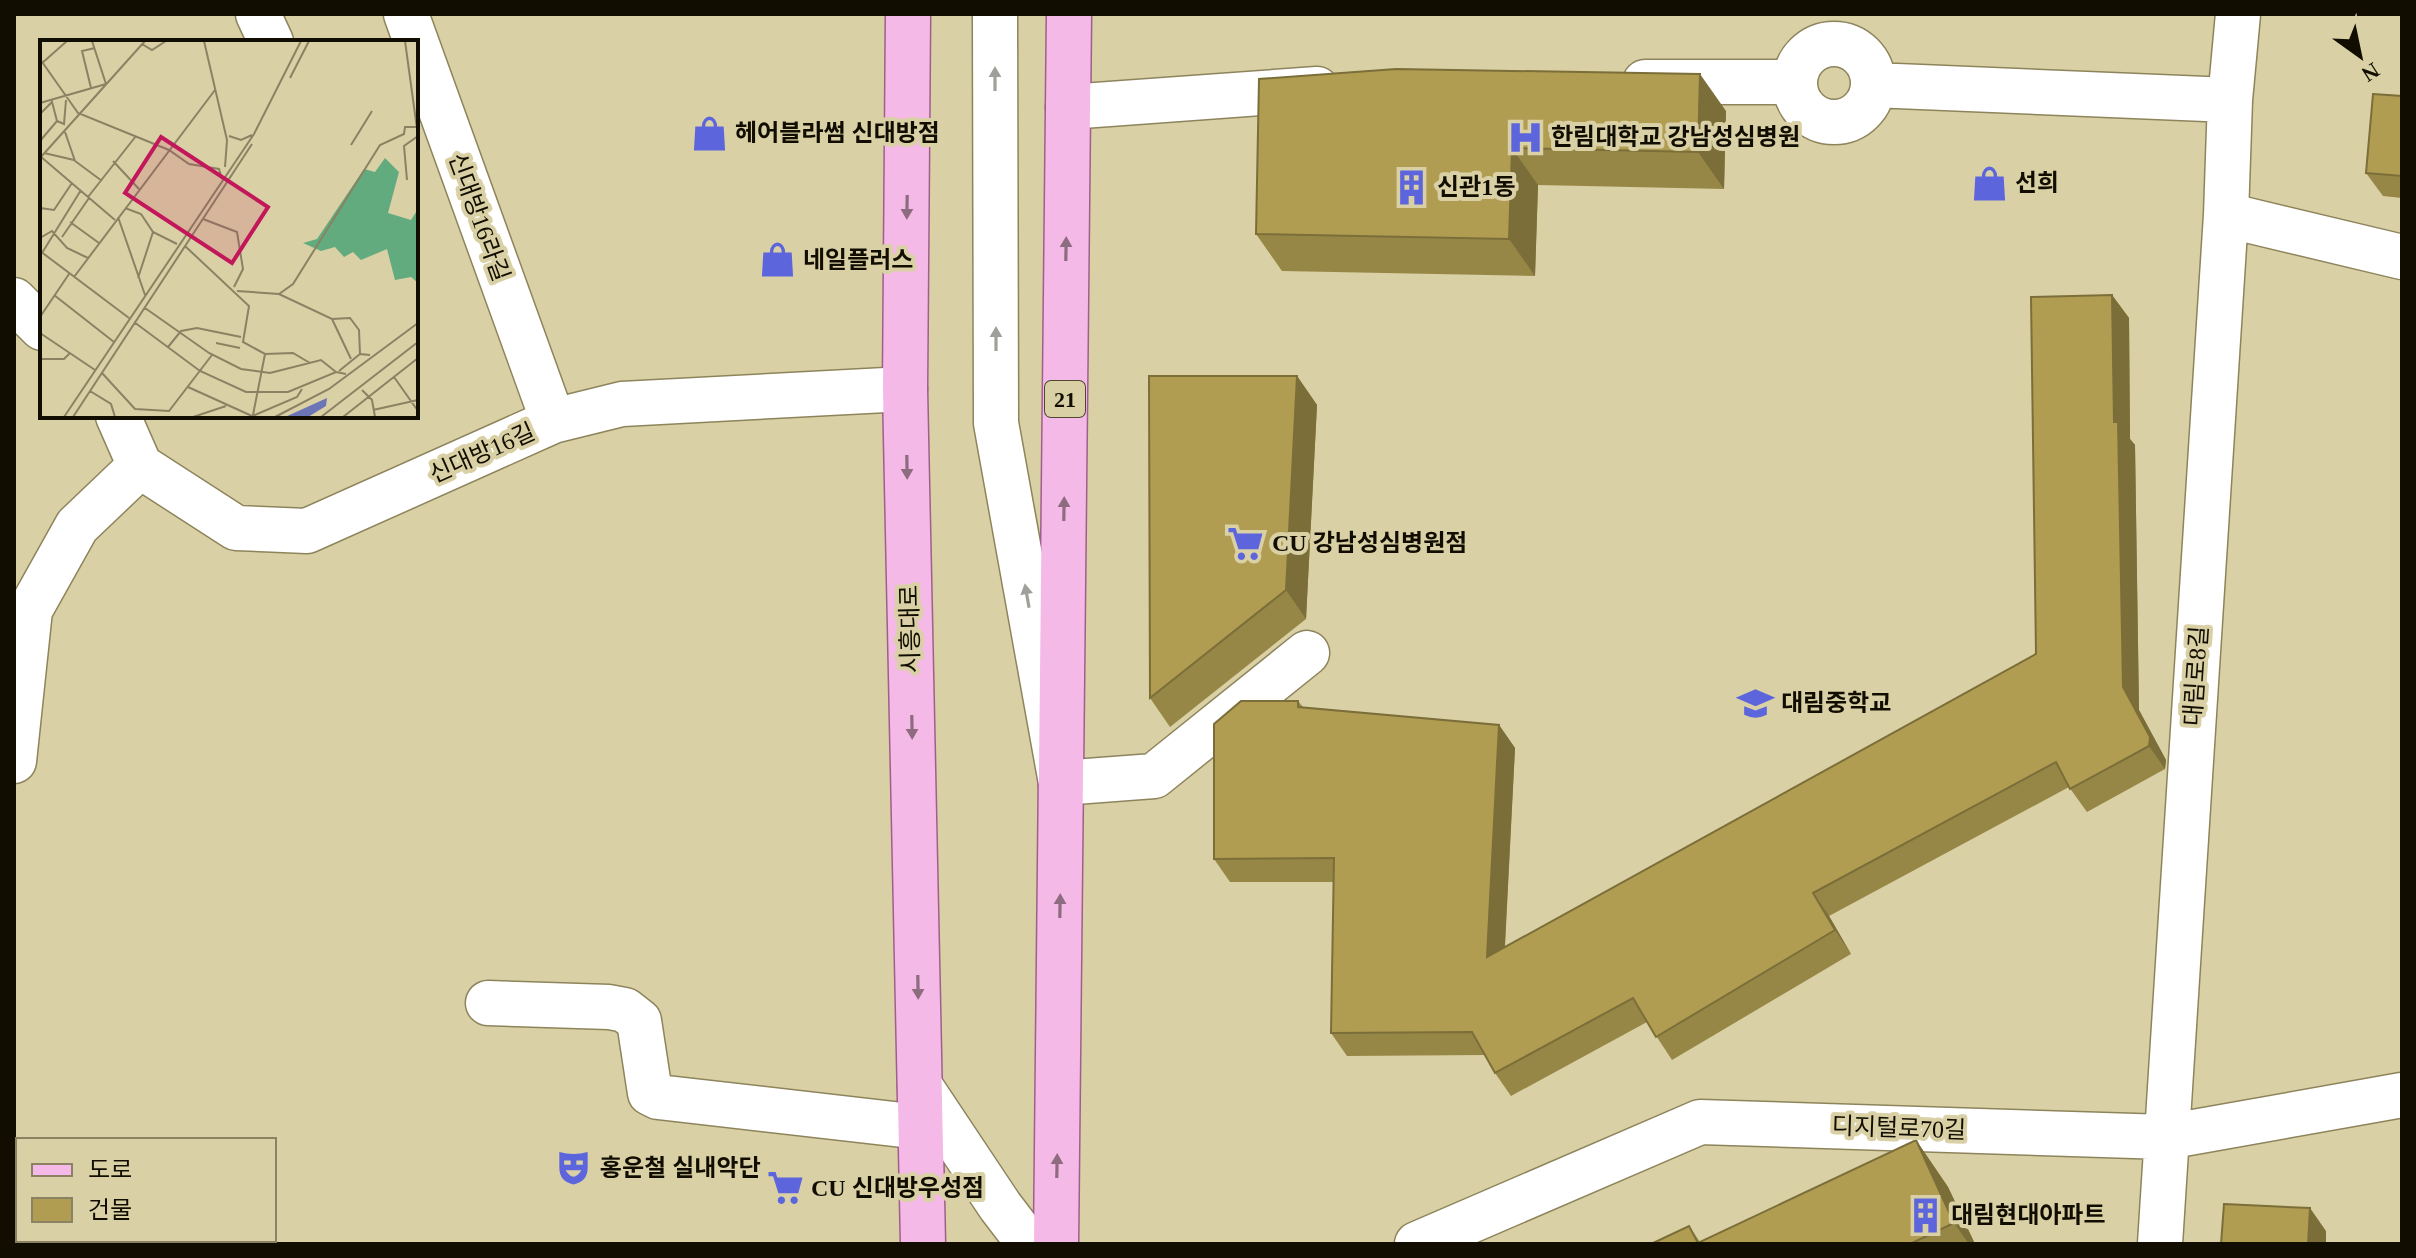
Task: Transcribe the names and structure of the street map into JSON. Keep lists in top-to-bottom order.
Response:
{
  "streets": {
    "main road": ["21", "시흥대로"],
    "street": [
      "신대방16라길",
      "신대방16길",
      "대림로8길",
      "디지털로70길"
    ]
  },
  "crossings": [
    ["신대방16라길", "신대방16길"],
    ["신대방16길", "시흥대로"],
    ["대림로8길", "디지털로70길"]
  ],
  "places": {
    "shop": ["헤어블라썸 신대방점", "선희", "네일플러스"],
    "hospital": ["한림대학교 강남성심병원"],
    "building": ["신관1동", "대림현대아파트"],
    "supermarket": ["CU 강남성심병원점", "CU 신대방우성점"],
    "school or university": ["대림중학교"],
    "theatre": ["홍운철 실내악단"]
  },
  "legend": ["도로", "건물"],
  "north": "bottom right"
}
